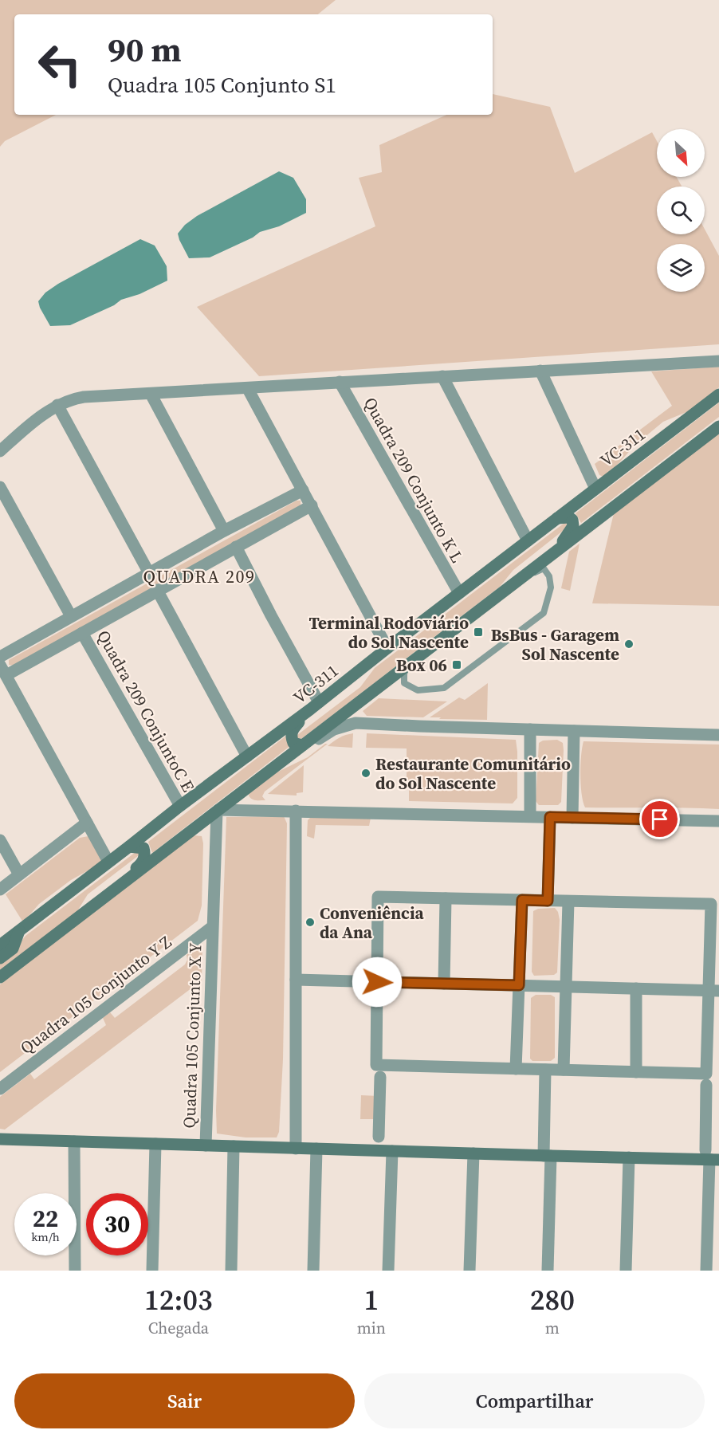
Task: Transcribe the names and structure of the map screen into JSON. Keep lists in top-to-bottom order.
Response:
{
  "streets": {
    "main road": ["VC-311"],
    "street": [
      "Quadra 209 Conjunto K L",
      "Quadra 209 ConjuntoC E",
      "Quadra 105 Conjunto Y Z",
      "Quadra 105 Conjunto X Y"
    ]
  },
  "crossings": [
    ["VC-311", "Quadra 209 Conjunto K L"],
    ["VC-311", "Quadra 209 ConjuntoC E"],
    ["Quadra 105 Conjunto Y Z", "Quadra 105 Conjunto X Y"]
  ],
  "districts": ["QUADRA 209"],
  "places": {
    "transit": ["Terminal Rodoviário do Sol Nascente", "Box 06"],
    "other": ["BsBus - Garagem Sol Nascente", "Restaurante Comunitário do Sol Nascente", "Conveniência da Ana"]
  },
  "north": "bottom right",
  "page": {
    "turn": ["90 m", "Quadra 105 Conjunto S1"],
    "speed": "22 km/h",
    "limit": "30",
    "eta": [
      "12:03",
      "Chegada",
      "1",
      "min",
      "280",
      "m"
    ],
    "buttons": ["Sair", "Compartilhar"]
  }
}
